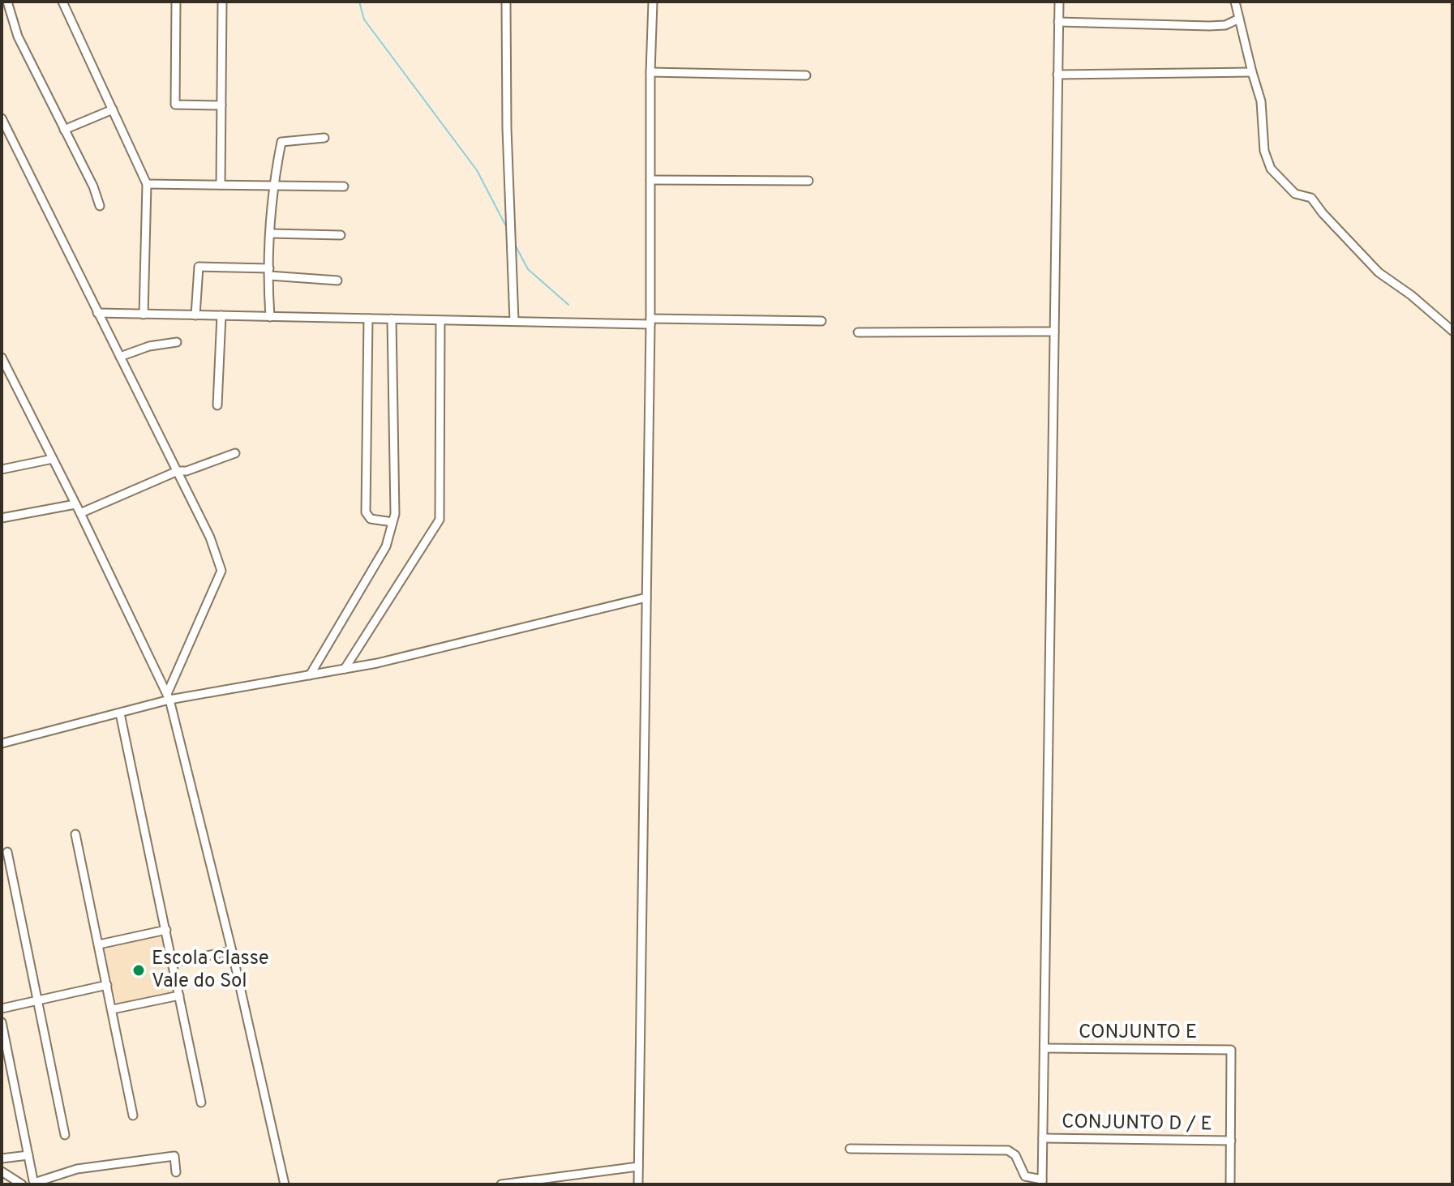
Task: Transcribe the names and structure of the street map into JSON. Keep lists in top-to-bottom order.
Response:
{
  "streets": {
    "street": ["CONJUNTO E", "CONJUNTO D / E"]
  },
  "crossings": [
    ["CONJUNTO E", "CONJUNTO D / E"]
  ],
  "places": ["Escola Classe Vale do Sol"]
}
